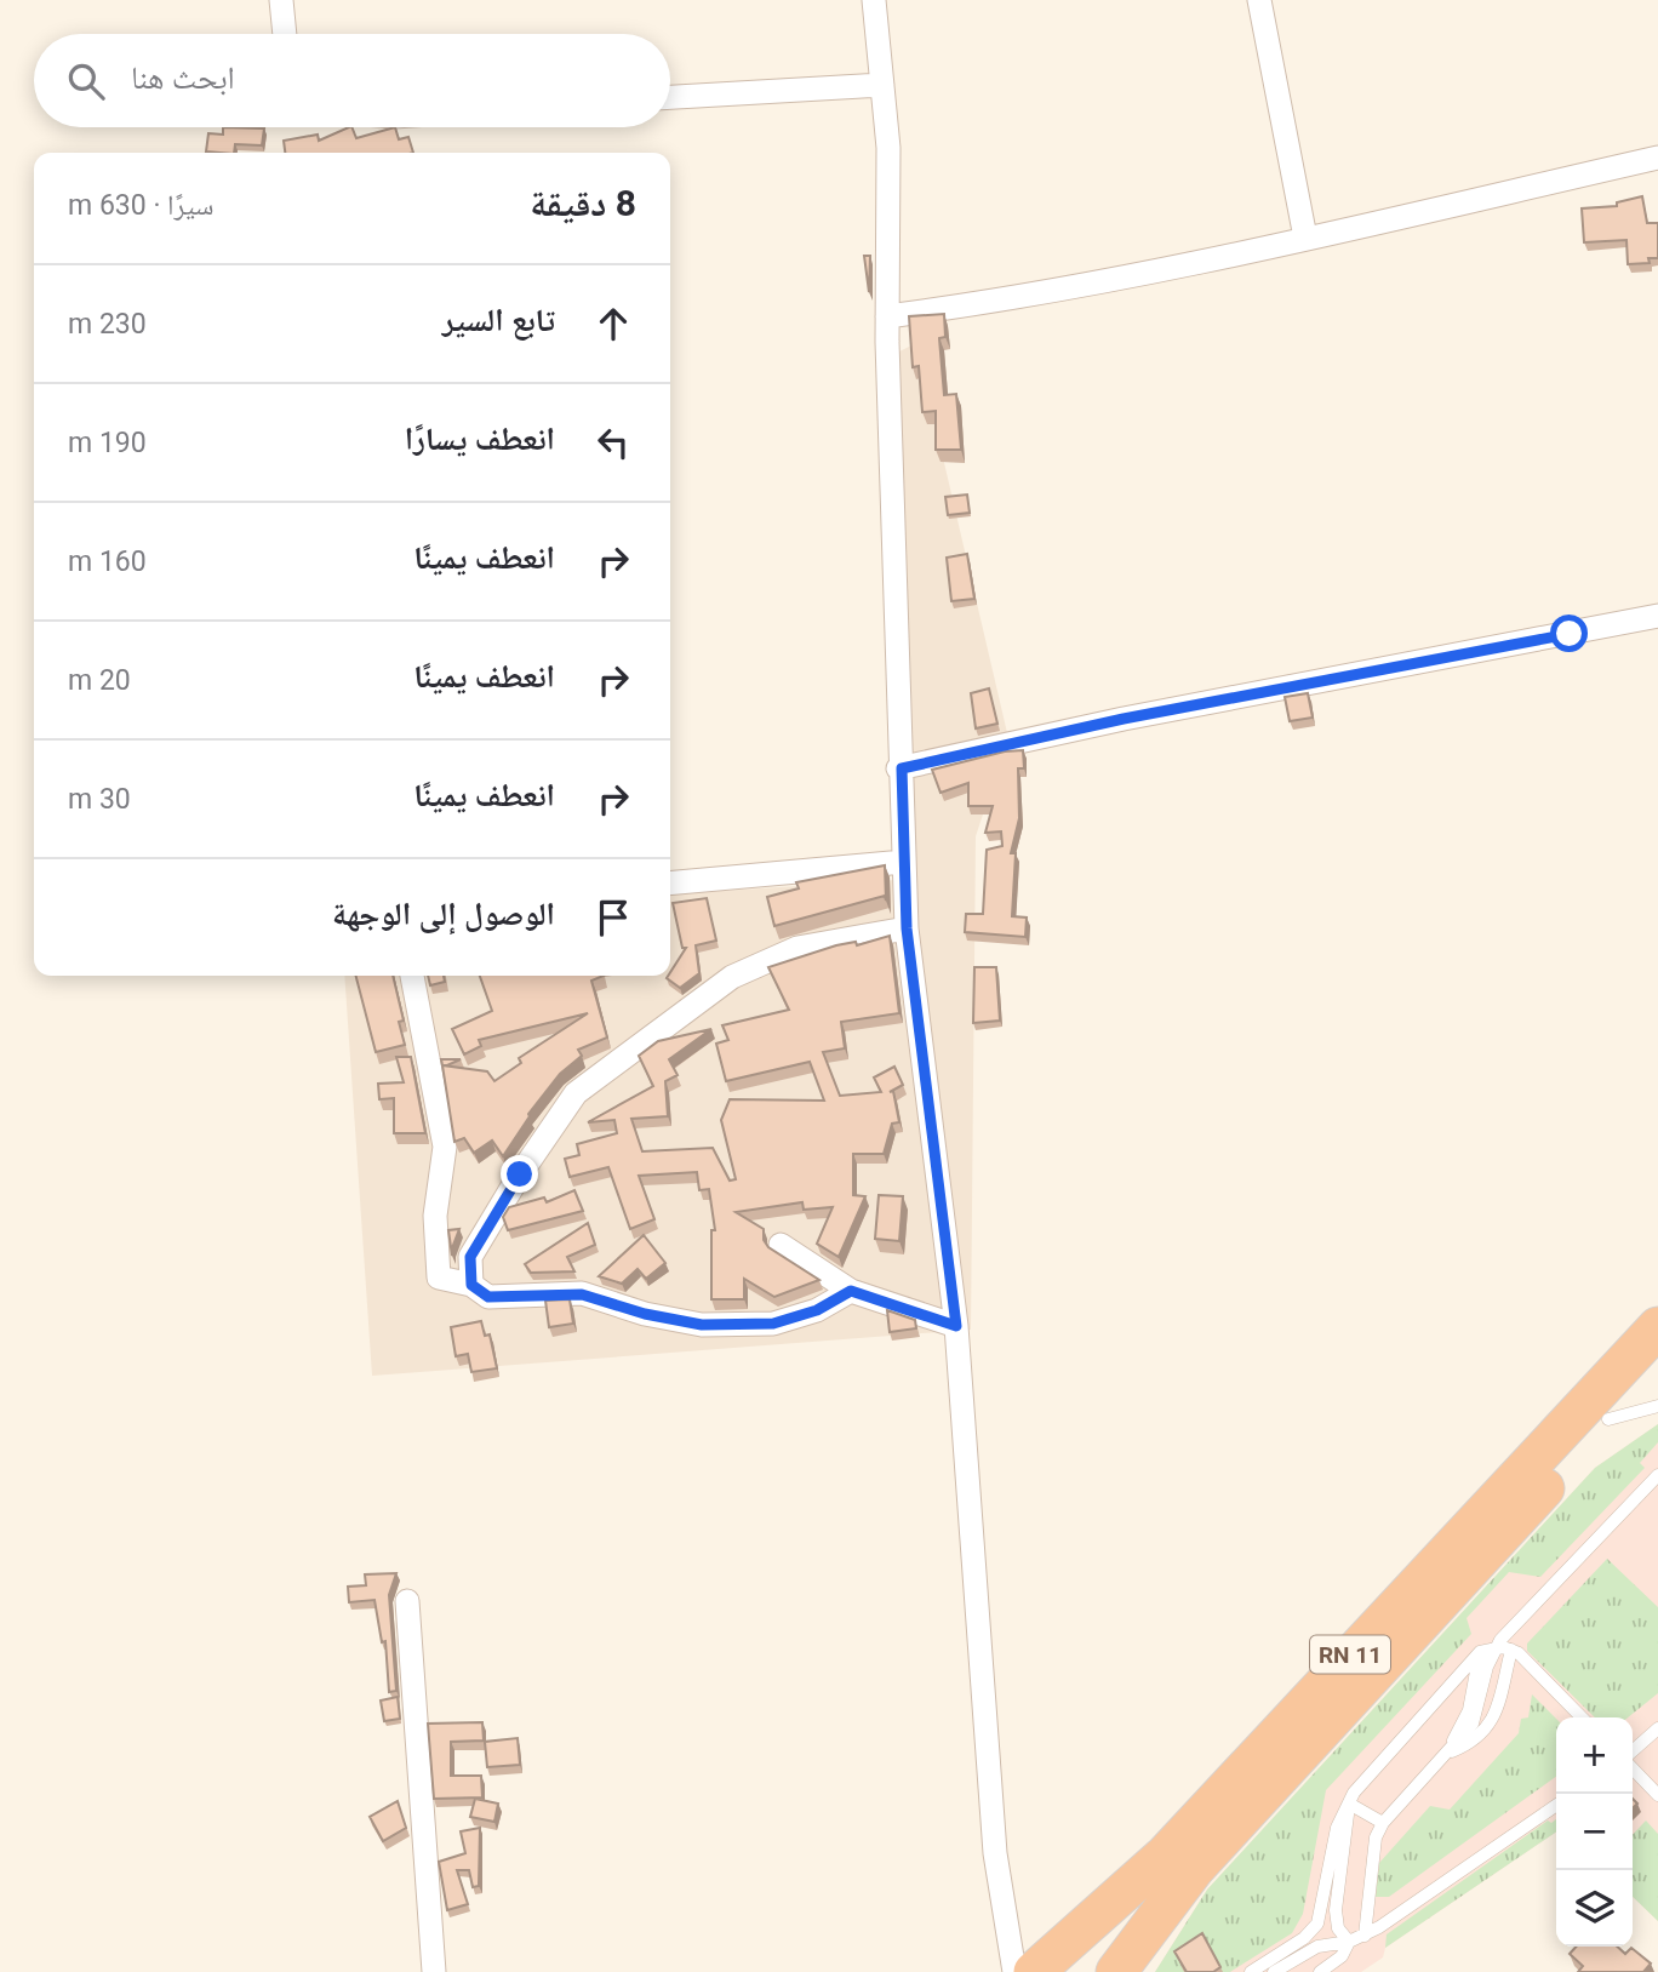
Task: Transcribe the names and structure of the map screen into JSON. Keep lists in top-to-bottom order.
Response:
{
  "streets": {
    "highway": ["RN 11"]
  },
  "page": {
    "search": "ابحث هنا",
    "heading": ["8 دقيقة", "سيرًا · 630 m"],
    "list": [
      ["تابع السير", "230 m"],
      ["انعطف يسارًا", "190 m"],
      ["انعطف يمينًا", "160 m"],
      ["انعطف يمينًا", "20 m"],
      ["انعطف يمينًا", "30 m"],
      "الوصول إلى الوجهة"
    ],
    "map_buttons": ["+", "−"]
  }
}
